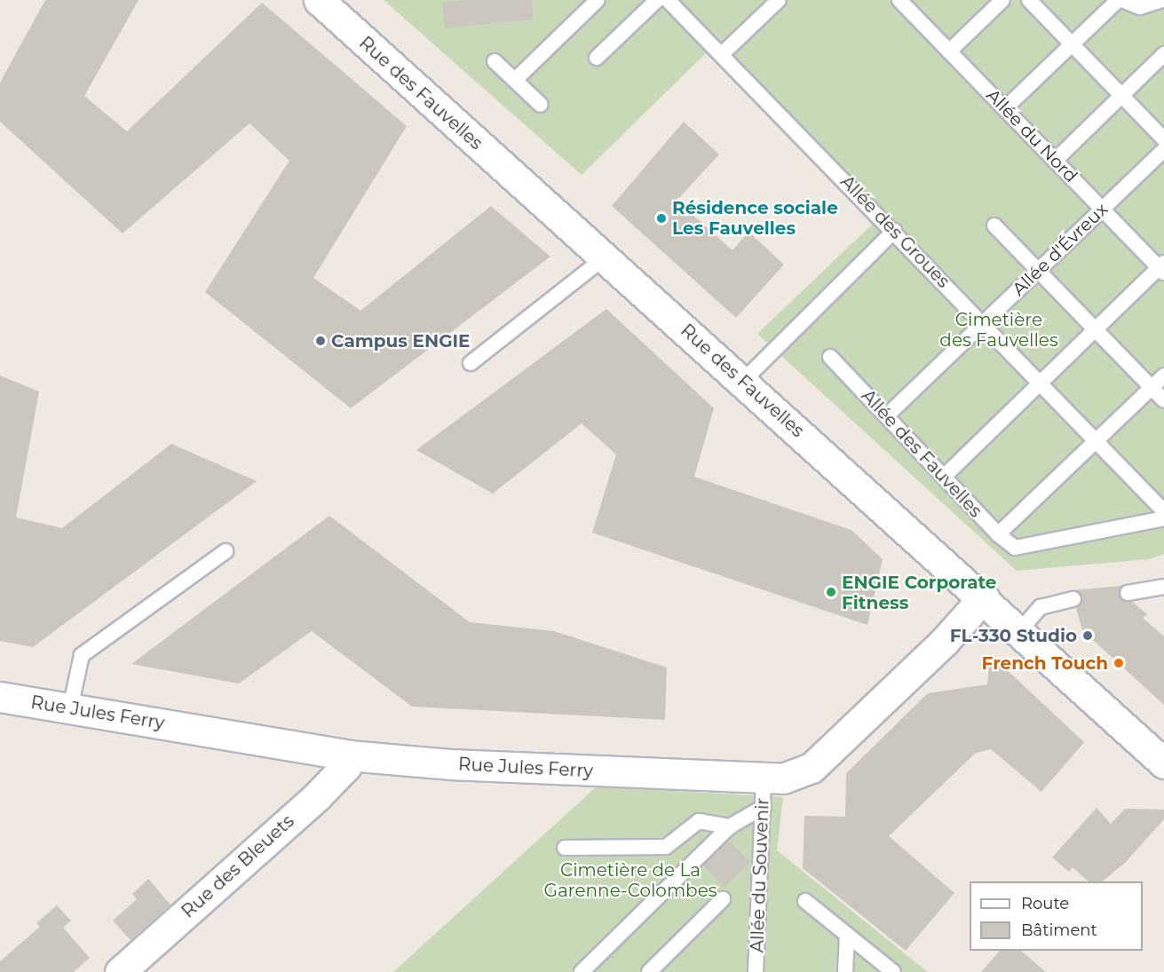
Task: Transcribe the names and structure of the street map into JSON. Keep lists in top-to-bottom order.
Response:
{
  "streets": {
    "street": ["Rue des Fauvelles", "Rue Jules Ferry", "Rue des Bleuets"],
    "lane": [
      "Allée du Nord",
      "Allée des Groues",
      "Allée d'Évreux",
      "Allée des Fauvelles",
      "Allée du Souvenir"
    ]
  },
  "crossings": [
    ["Rue des Fauvelles", "Rue Jules Ferry"],
    ["Allée du Nord", "Allée d'Évreux"],
    ["Allée des Groues", "Allée d'Évreux"],
    ["Allée d'Évreux", "Allée des Fauvelles"],
    ["Rue Jules Ferry", "Rue des Bleuets"],
    ["Rue Jules Ferry", "Allée du Souvenir"]
  ],
  "parks": ["Cimetière des Fauvelles", "Cimetière de La Garenne-Colombes"],
  "places": [
    "Résidence sociale Les Fauvelles",
    "Campus ENGIE",
    "ENGIE Corporate Fitness",
    "FL-330 Studio",
    "French Touch"
  ],
  "legend": ["Route", "Bâtiment"]
}
